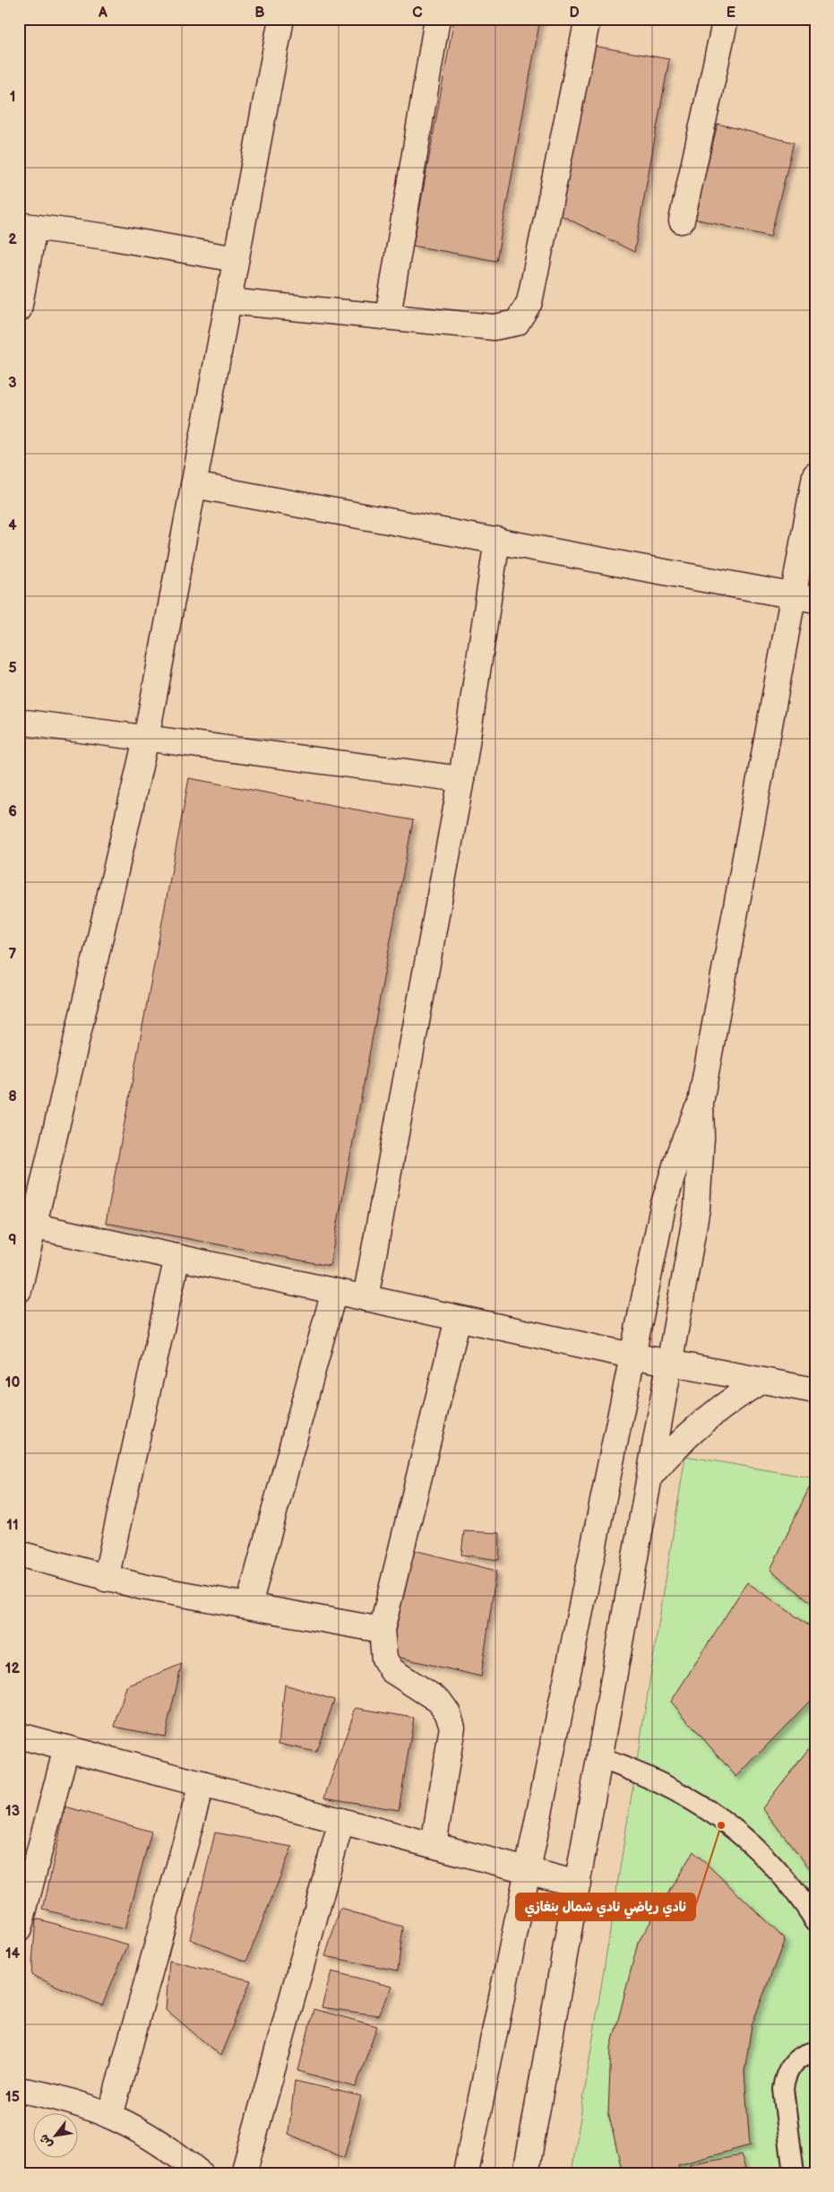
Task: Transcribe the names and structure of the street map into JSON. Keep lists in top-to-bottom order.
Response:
{
  "places": ["نادي رياضي نادي شمال بنغازي"],
  "north": "bottom left",
  "grid": {
    "columns": [
      "A",
      "B",
      "C",
      "D",
      "E"
    ],
    "rows": [
      "1",
      "2",
      "3",
      "4",
      "5",
      "6",
      "7",
      "8",
      "9",
      "10",
      "11",
      "12",
      "13",
      "14",
      "15"
    ]
  }
}
